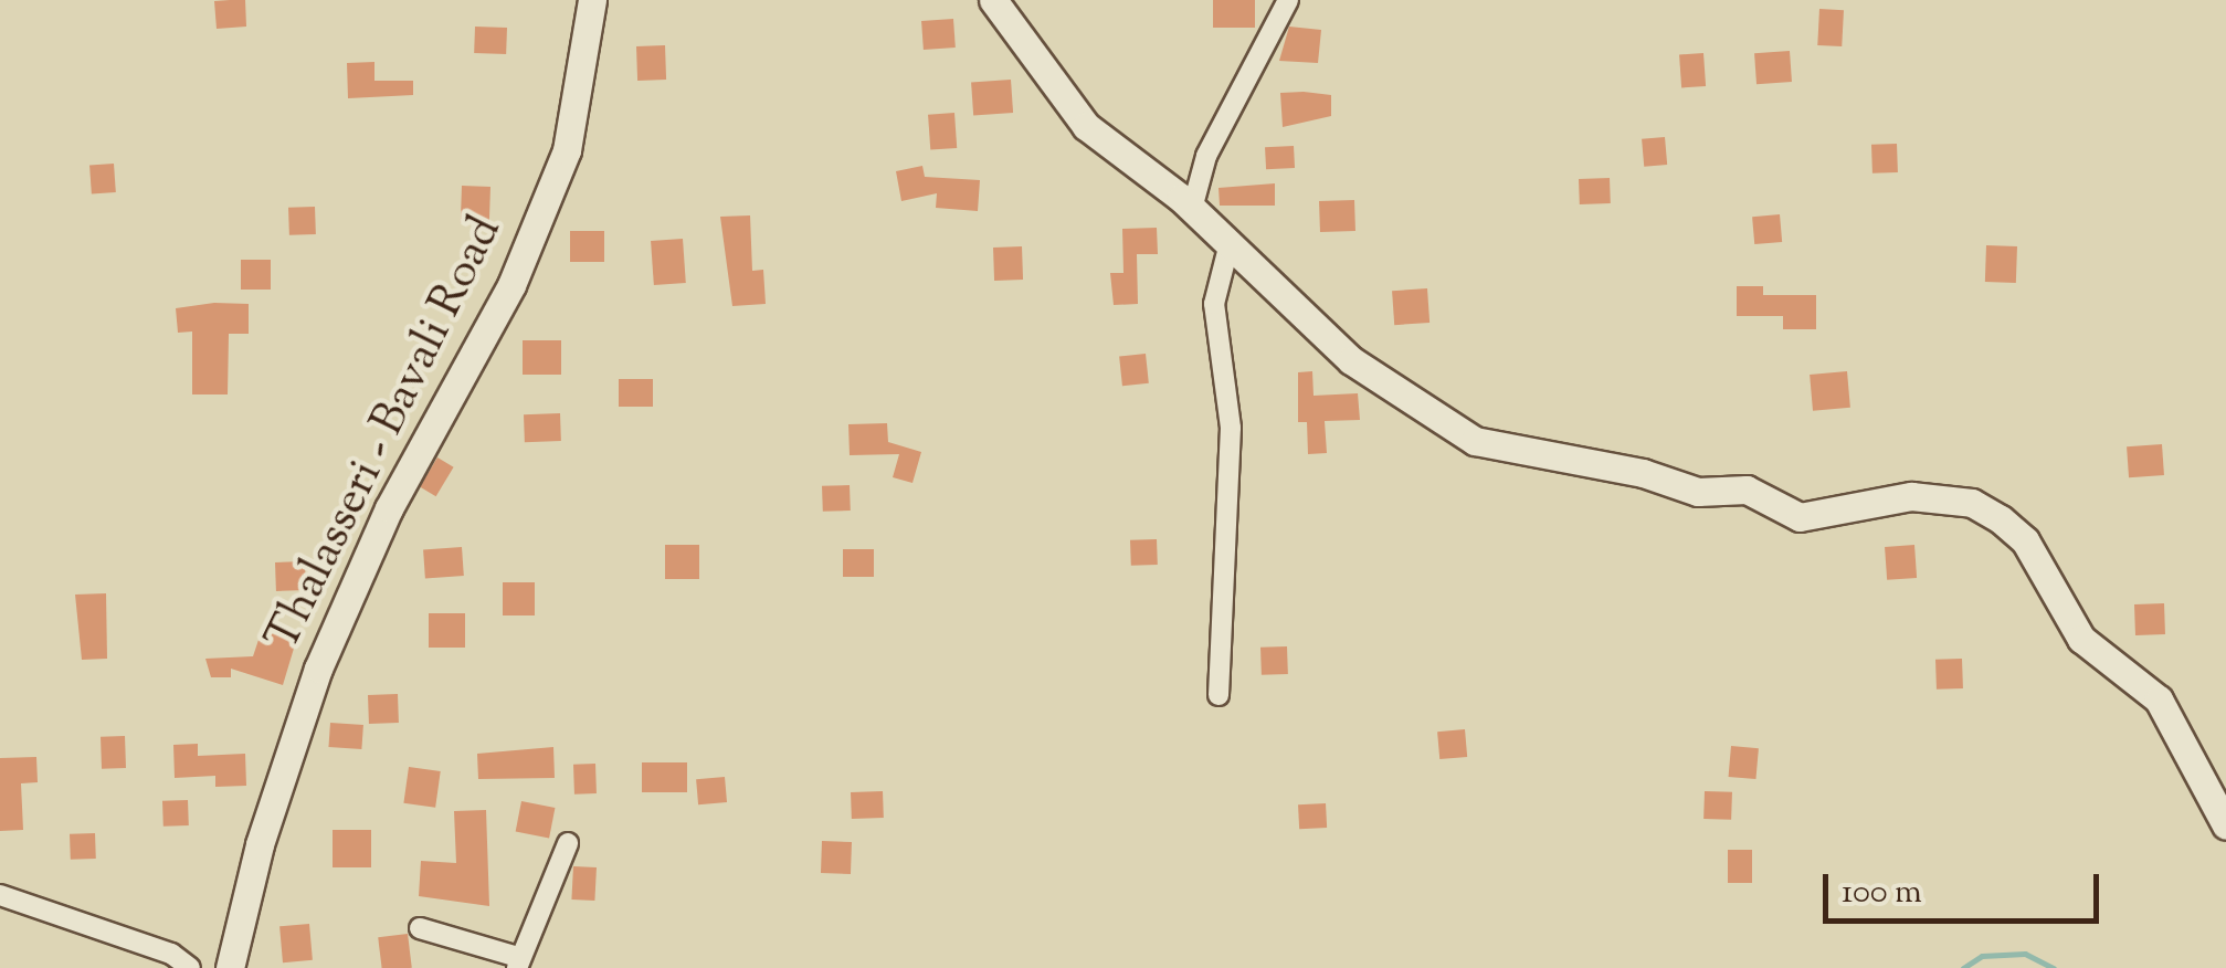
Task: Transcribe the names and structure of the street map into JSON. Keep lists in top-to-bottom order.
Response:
{
  "streets": {
    "street": ["Thalasseri - Bavali Road"]
  },
  "scale_bar": "100 m"
}
